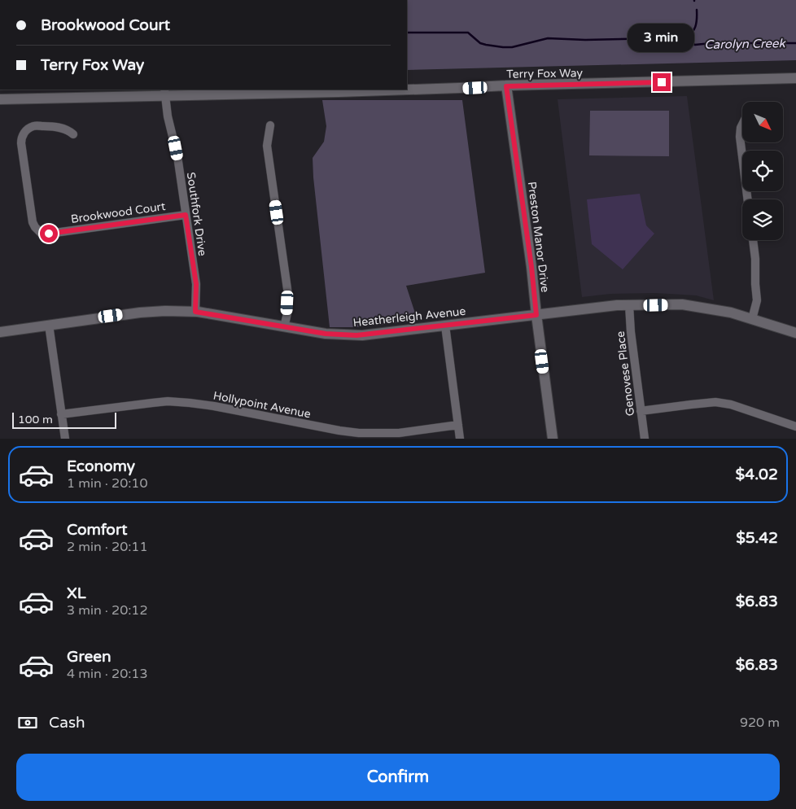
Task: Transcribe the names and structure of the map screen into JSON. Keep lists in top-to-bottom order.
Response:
{
  "streets": {
    "street": [
      "Terry Fox Way",
      "Brookwood Court",
      "Southfork Drive",
      "Preston Manor Drive",
      "Heatherleigh Avenue",
      "Genovese Place",
      "Hollypoint Avenue"
    ]
  },
  "crossings": [
    ["Terry Fox Way", "Southfork Drive"],
    ["Terry Fox Way", "Preston Manor Drive"],
    ["Brookwood Court", "Southfork Drive"],
    ["Southfork Drive", "Heatherleigh Avenue"],
    ["Preston Manor Drive", "Heatherleigh Avenue"],
    ["Heatherleigh Avenue", "Genovese Place"]
  ],
  "water": ["Carolyn Creek"],
  "scale_bar": "100 m",
  "north": "bottom right",
  "page": {
    "banner": ["Brookwood Court", "Terry Fox Way"],
    "bubble": "3 min",
    "scale": "100 m",
    "list": [
      {
        "name": "Economy",
        "note": "1 min · 20:10",
        "value": "$4.02"
      },
      {
        "name": "Comfort",
        "note": "2 min · 20:11",
        "value": "$5.42"
      },
      {
        "name": "XL",
        "note": "3 min · 20:12",
        "value": "$6.83"
      },
      {
        "name": "Green",
        "note": "4 min · 20:13",
        "value": "$6.83"
      }
    ],
    "pay": ["Cash", "920 m"],
    "buttons": "Confirm"
  }
}
